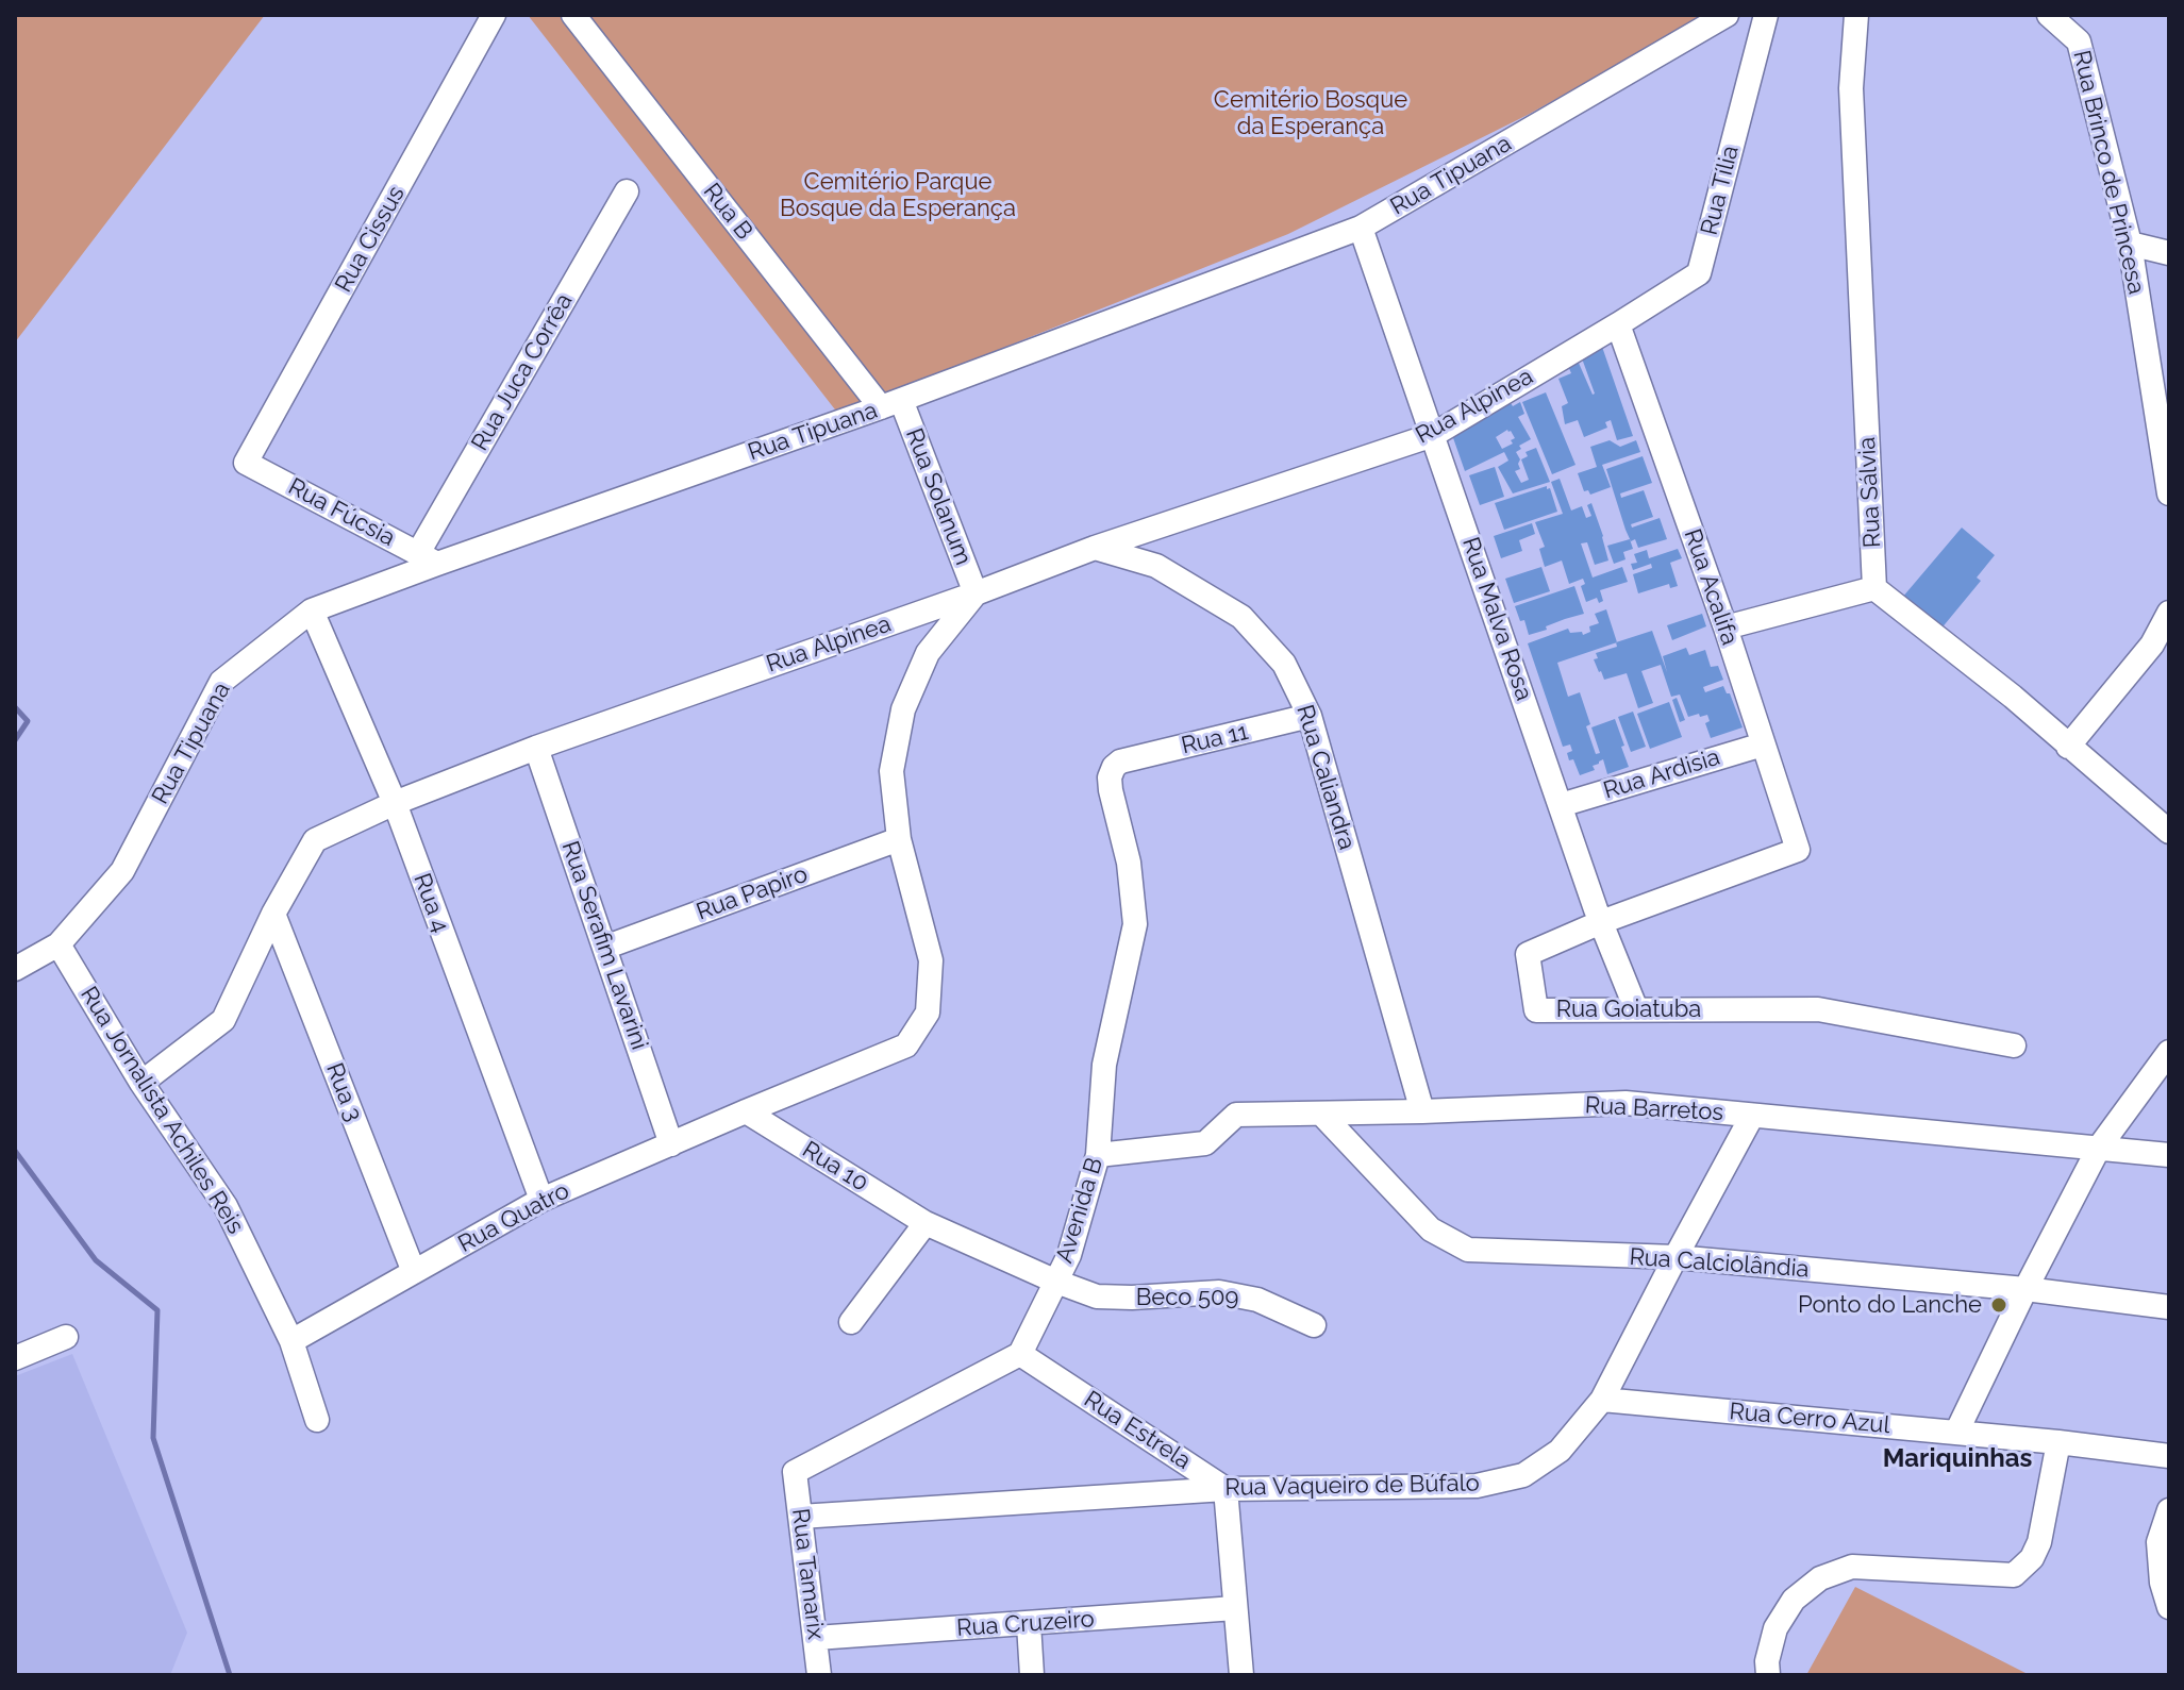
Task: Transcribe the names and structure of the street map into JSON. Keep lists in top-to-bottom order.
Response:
{
  "streets": {
    "street": [
      "Rua Brinco de Princesa",
      "Rua Tipuana",
      "Rua Tília",
      "Rua B",
      "Rua Cissus",
      "Rua Juca Corrêa",
      "Rua Alpinea",
      "Rua Sálvia",
      "Rua Solanum",
      "Rua Fúcsia",
      "Rua Acalifa",
      "Rua Malva Rosa",
      "Rua 11",
      "Rua Ardisia",
      "Rua Caliandra",
      "Rua Papiro",
      "Rua 4",
      "Rua Serafim Lavarini",
      "Rua Goiatuba",
      "Rua 3",
      "Rua Barretos",
      "Rua Jornalista Achiles Reis",
      "Rua 10",
      "Avenida B",
      "Rua Quatro",
      "Rua Calciolândia",
      "Beco 509",
      "Rua Cerro Azul",
      "Rua Estrela",
      "Rua Vaqueiro de Búfalo",
      "Rua Tamarix",
      "Rua Cruzeiro"
    ]
  },
  "crossings": [
    ["Rua Tipuana", "Rua B"],
    ["Rua Tipuana", "Rua Juca Corrêa"],
    ["Rua Tipuana", "Rua Solanum"],
    ["Rua Tipuana", "Rua Fúcsia"],
    ["Rua Tipuana", "Rua Malva Rosa"],
    ["Rua Tipuana", "Rua 4"],
    ["Rua Tipuana", "Rua Jornalista Achiles Reis"],
    ["Rua Tília", "Rua Alpinea"],
    ["Rua Tília", "Rua Acalifa"],
    ["Rua B", "Rua Solanum"],
    ["Rua Cissus", "Rua Fúcsia"],
    ["Rua Juca Corrêa", "Rua Fúcsia"],
    ["Rua Alpinea", "Rua Solanum"],
    ["Rua Alpinea", "Rua Acalifa"],
    ["Rua Alpinea", "Rua Malva Rosa"],
    ["Rua Alpinea", "Rua Caliandra"],
    ["Rua Alpinea", "Rua 4"],
    ["Rua Alpinea", "Rua Serafim Lavarini"],
    ["Rua Alpinea", "Rua 3"],
    ["Rua Alpinea", "Rua Jornalista Achiles Reis"],
    ["Rua Acalifa", "Rua Ardisia"],
    ["Rua Acalifa", "Rua Goiatuba"],
    ["Rua Malva Rosa", "Rua Ardisia"],
    ["Rua Malva Rosa", "Rua Goiatuba"],
    ["Rua 11", "Rua Caliandra"],
    ["Rua 11", "Avenida B"],
    ["Rua Caliandra", "Rua Barretos"],
    ["Rua Papiro", "Rua Serafim Lavarini"],
    ["Rua 4", "Rua Quatro"],
    ["Rua Serafim Lavarini", "Rua Quatro"],
    ["Rua 3", "Rua Quatro"],
    ["Rua Barretos", "Avenida B"],
    ["Rua Barretos", "Rua Calciolândia"],
    ["Rua Barretos", "Rua Vaqueiro de Búfalo"],
    ["Rua Jornalista Achiles Reis", "Rua Quatro"],
    ["Rua 10", "Avenida B"],
    ["Rua 10", "Rua Quatro"],
    ["Rua 10", "Beco 509"],
    ["Avenida B", "Beco 509"],
    ["Avenida B", "Rua Estrela"],
    ["Avenida B", "Rua Tamarix"],
    ["Rua Calciolândia", "Rua Vaqueiro de Búfalo"],
    ["Rua Cerro Azul", "Rua Vaqueiro de Búfalo"],
    ["Rua Estrela", "Rua Vaqueiro de Búfalo"],
    ["Rua Estrela", "Rua Tamarix"],
    ["Rua Vaqueiro de Búfalo", "Rua Tamarix"],
    ["Rua Tamarix", "Rua Cruzeiro"]
  ],
  "districts": ["Mariquinhas"],
  "parks": ["Cemitério Bosque da Esperança", "Cemitério Parque Bosque da Esperança"],
  "places": ["Ponto do Lanche"]
}
